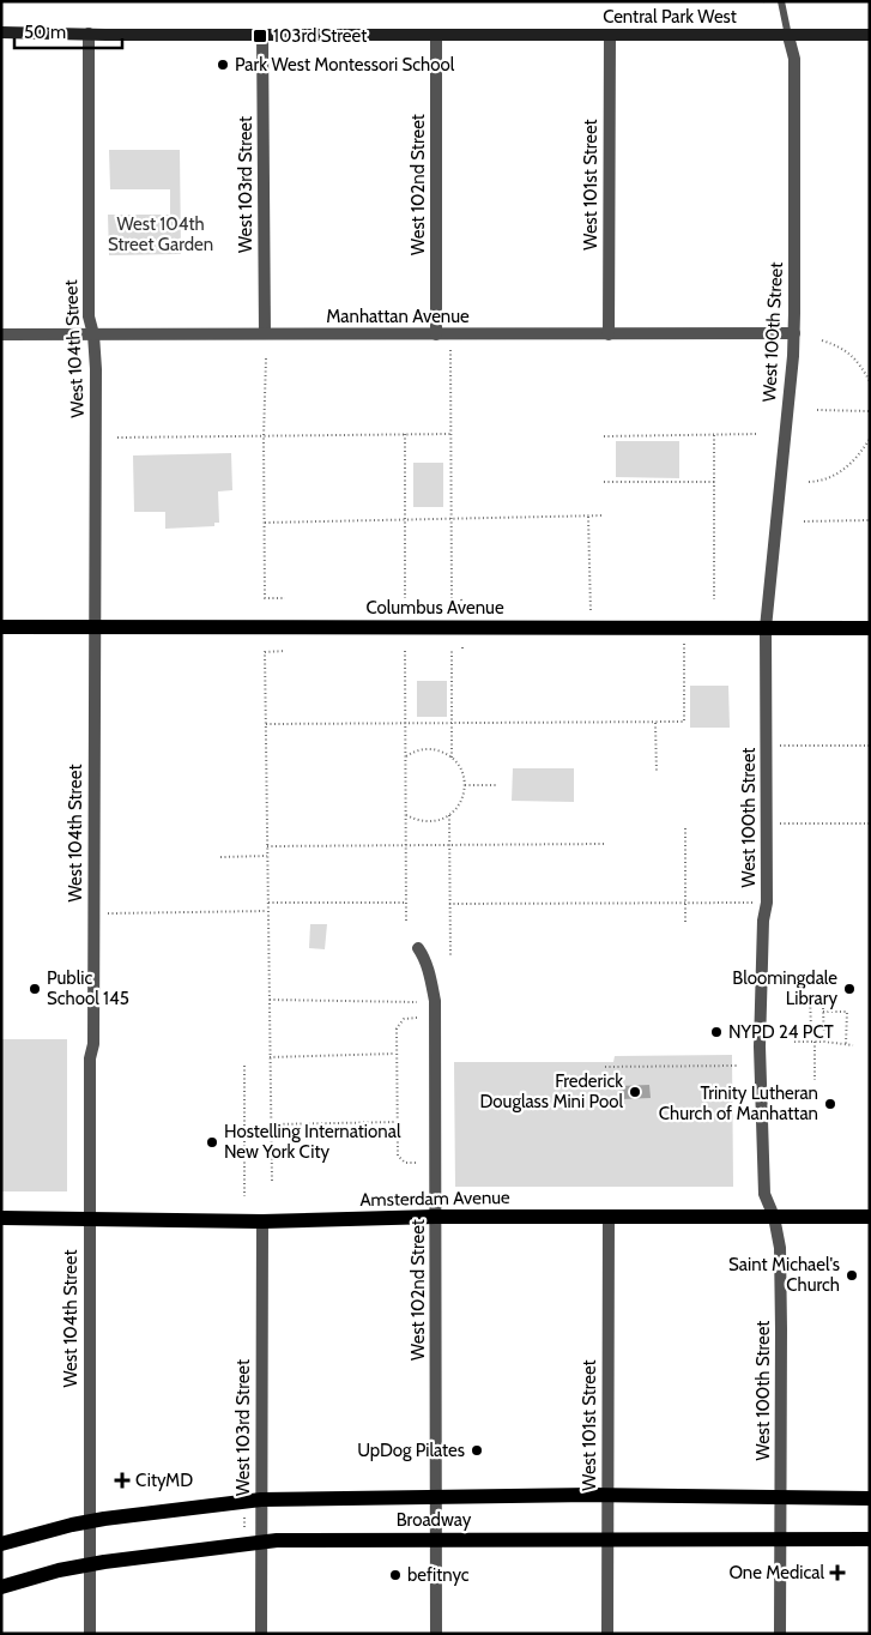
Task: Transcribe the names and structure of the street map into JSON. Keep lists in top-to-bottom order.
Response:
{
  "streets": {
    "main road": [
      "Central Park West",
      "Columbus Avenue",
      "Amsterdam Avenue",
      "Broadway"
    ],
    "street": [
      "West 103rd Street",
      "West 102nd Street",
      "West 101st Street",
      "Manhattan Avenue",
      "West 100th Street",
      "West 104th Street"
    ]
  },
  "crossings": [
    ["Central Park West", "West 103rd Street"],
    ["Central Park West", "West 102nd Street"],
    ["Central Park West", "West 101st Street"],
    ["Central Park West", "West 100th Street"],
    ["Central Park West", "West 104th Street"],
    ["West 103rd Street", "Manhattan Avenue"],
    ["West 103rd Street", "Amsterdam Avenue"],
    ["West 103rd Street", "Broadway"],
    ["West 102nd Street", "Manhattan Avenue"],
    ["West 102nd Street", "Amsterdam Avenue"],
    ["West 102nd Street", "Broadway"],
    ["West 101st Street", "Manhattan Avenue"],
    ["West 101st Street", "Amsterdam Avenue"],
    ["West 101st Street", "Broadway"],
    ["Manhattan Avenue", "West 100th Street"],
    ["Manhattan Avenue", "West 104th Street"],
    ["West 100th Street", "Columbus Avenue"],
    ["West 100th Street", "Amsterdam Avenue"],
    ["West 100th Street", "Broadway"],
    ["West 104th Street", "Columbus Avenue"],
    ["West 104th Street", "Amsterdam Avenue"],
    ["West 104th Street", "Broadway"]
  ],
  "parks": ["West 104th Street Garden"],
  "places": {
    "transit": ["103rd Street"],
    "other": [
      "Park West Montessori School",
      "Public School 145",
      "Bloomingdale Library",
      "NYPD 24 PCT",
      "Frederick Douglass Mini Pool",
      "Trinity Lutheran Church of Manhattan",
      "Hostelling International New York City",
      "Saint Michael's Church",
      "UpDog Pilates",
      "befitnyc"
    ],
    "health": ["CityMD", "One Medical"]
  },
  "scale_bar": "50 m"
}
